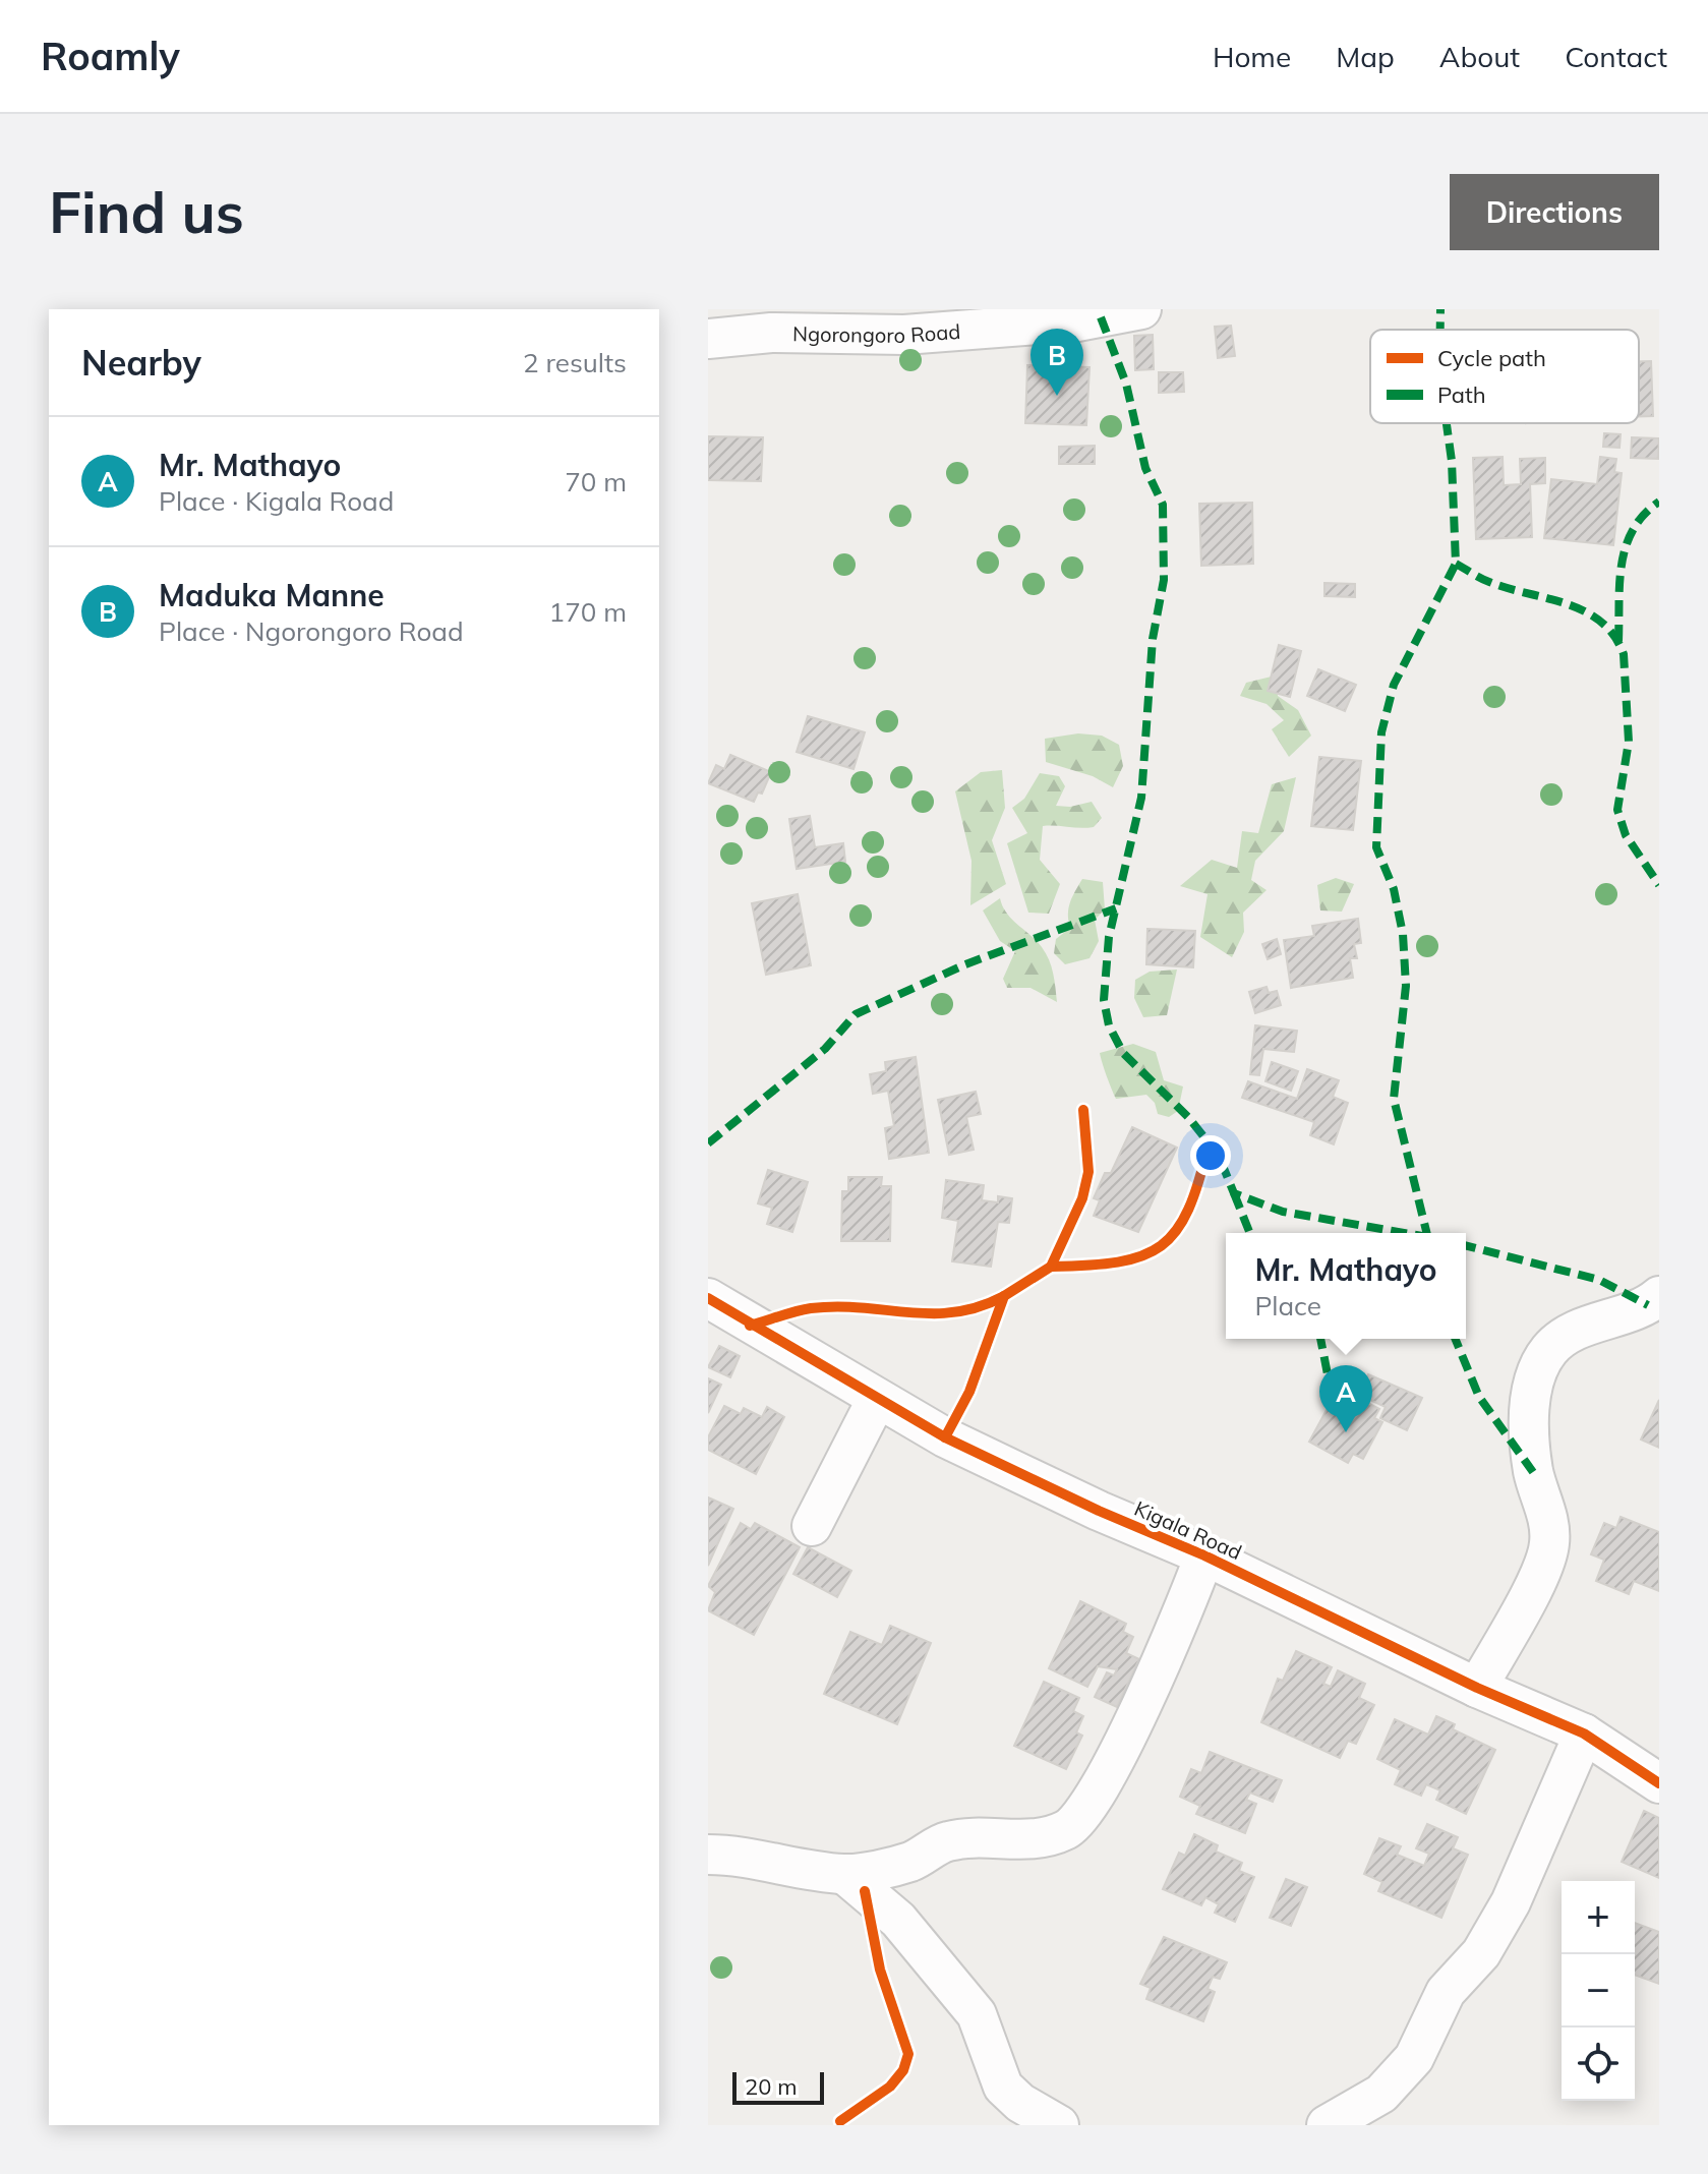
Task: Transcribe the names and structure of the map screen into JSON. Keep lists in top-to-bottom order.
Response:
{
  "streets": {
    "street": ["Ngorongoro Road", "Kigala Road"]
  },
  "legend": ["Cycle path", "Path"],
  "scale_bar": "20 m",
  "page": {
    "header": "Roamly",
    "nav": [
      "Home",
      "Map",
      "About",
      "Contact"
    ],
    "buttons": "Directions",
    "title": "Find us",
    "heading": ["Nearby", "2 results"],
    "pins": ["B", "A"],
    "list": [
      {
        "mark": "A",
        "name": "Mr. Mathayo",
        "note": "Place · Kigala Road",
        "value": "70 m"
      },
      {
        "mark": "B",
        "name": "Maduka Manne",
        "note": "Place · Ngorongoro Road",
        "value": "170 m"
      }
    ],
    "popup": ["Mr. Mathayo", "Place"],
    "map_buttons": ["+", "−"],
    "scale": "20 m"
  }
}
